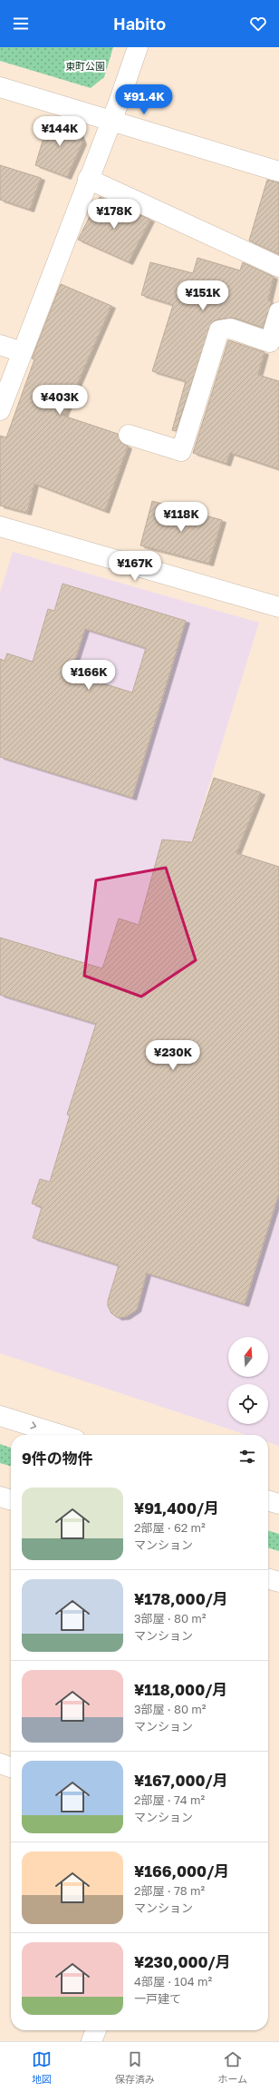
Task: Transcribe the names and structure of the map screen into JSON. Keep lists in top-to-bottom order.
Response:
{
  "parks": ["東町公園"],
  "north": "top",
  "page": {
    "header": "Habito",
    "price": [
      "¥91.4K",
      "¥144K",
      "¥178K",
      "¥151K",
      "¥403K",
      "¥118K",
      "¥167K",
      "¥166K",
      "¥230K"
    ],
    "heading": "9件の物件",
    "list": [
      {
        "name": "¥91,400/月",
        "note": "2部屋 · 62 m² · マンション"
      },
      {
        "name": "¥178,000/月",
        "note": "3部屋 · 80 m² · マンション"
      },
      {
        "name": "¥118,000/月",
        "note": "3部屋 · 80 m² · マンション"
      },
      {
        "name": "¥167,000/月",
        "note": "2部屋 · 74 m² · マンション"
      },
      {
        "name": "¥166,000/月",
        "note": "2部屋 · 78 m² · マンション"
      },
      {
        "name": "¥230,000/月",
        "note": "4部屋 · 104 m² · 一戸建て"
      }
    ],
    "tabs": ["地図", "保存済み", "ホーム"]
  }
}
